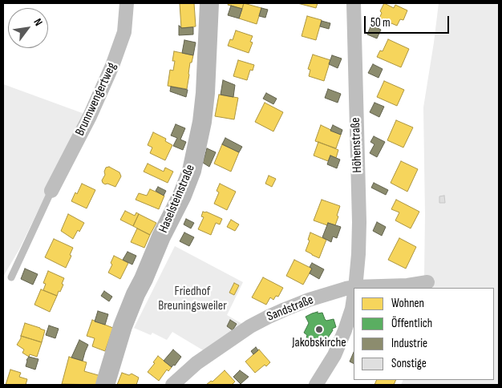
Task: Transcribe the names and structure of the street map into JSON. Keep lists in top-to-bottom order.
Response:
{
  "streets": {
    "street": [
      "Brunnwengertweg",
      "Höhenstraße",
      "Haselsteinstraße",
      "Sandstraße"
    ]
  },
  "parks": ["Friedhof Breuningsweiler"],
  "places": ["Jakobskirche"],
  "legend": [
    "Wohnen",
    "Öffentlich",
    "Industrie",
    "Sonstige"
  ],
  "scale_bar": "50 m",
  "north": "top right"
}
